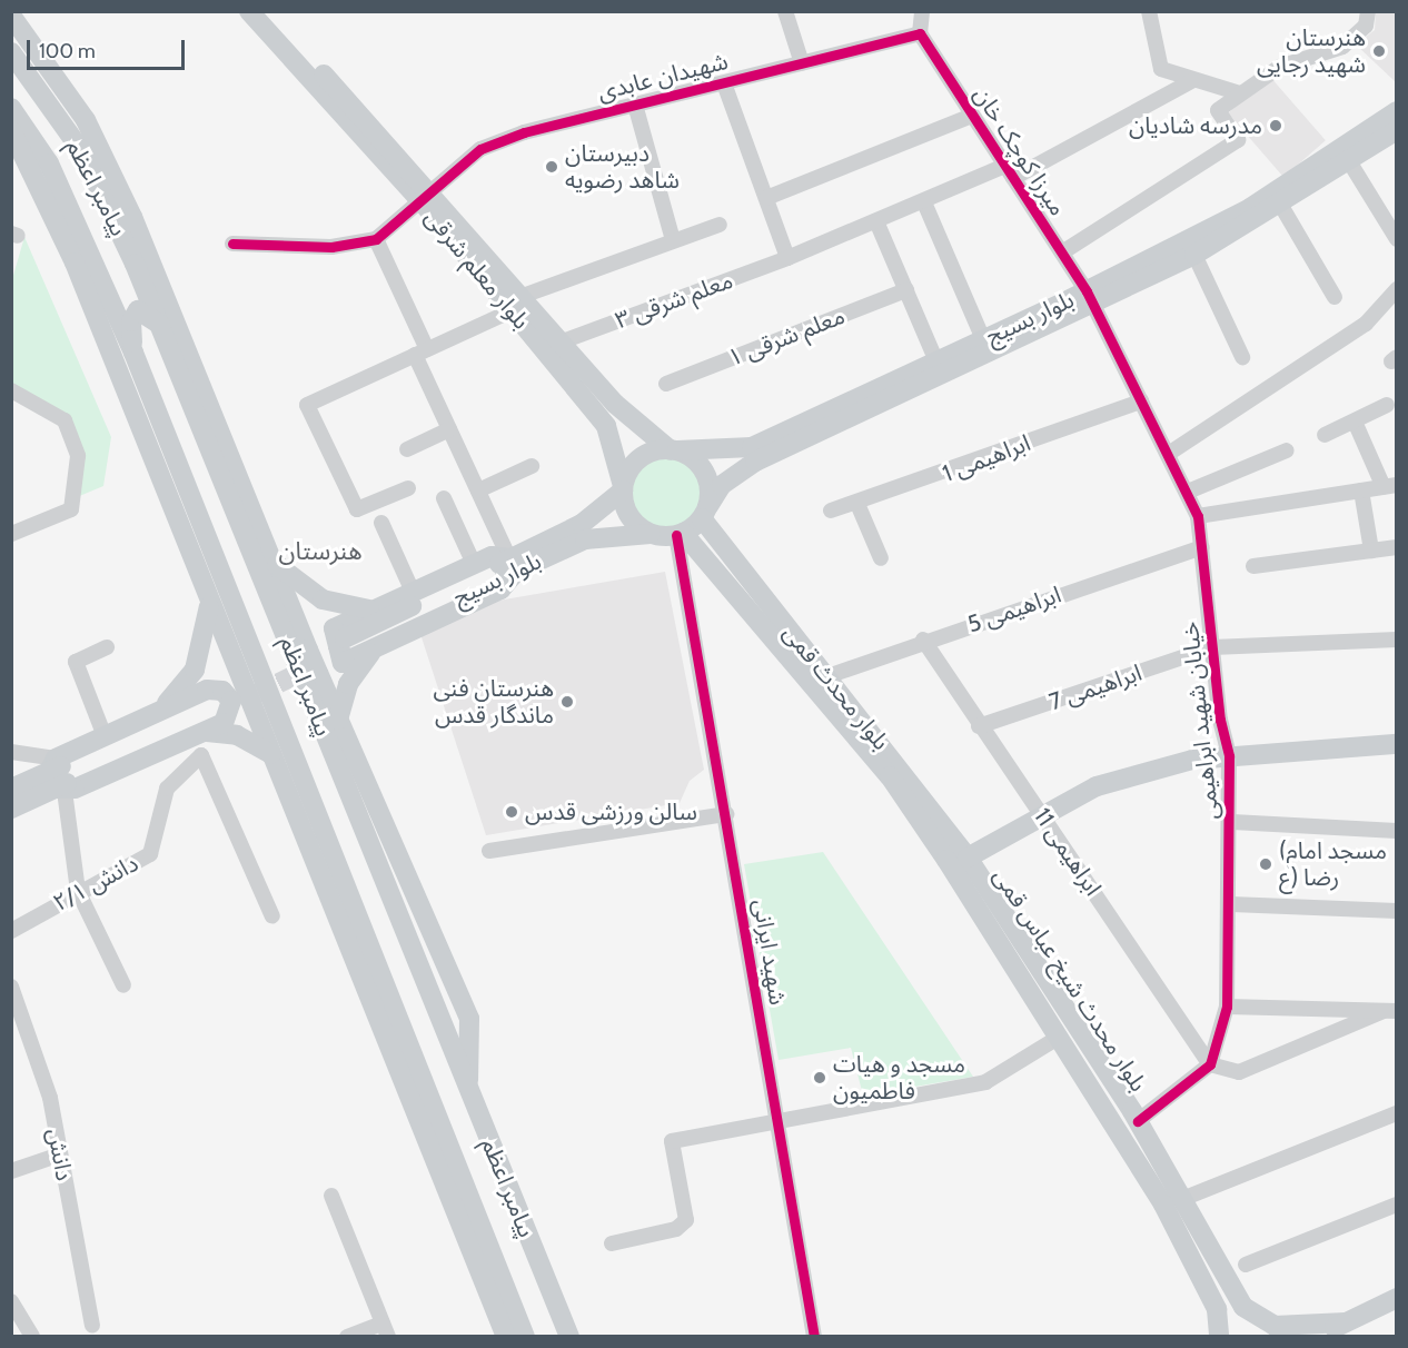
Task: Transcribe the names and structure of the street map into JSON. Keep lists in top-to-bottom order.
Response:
{
  "streets": {
    "main road": [
      "پیامبر اعظم",
      "بلوار معلم شرقی",
      "بلوار بسیج",
      "بلوار محدث قمی",
      "بلوار محدث شیخ عباس قمی"
    ],
    "street": [
      "شهیدان عابدی",
      "میرزا کوچک خان",
      "معلم شرقی ۳",
      "معلم شرقی ۱",
      "ابراهیمی 1",
      "ابراهیمی 5",
      "ابراهیمی 7",
      "خیابان شهید ابراهیمی",
      "ابراهیمی 11",
      "دانش ۲/۱",
      "شهید ایرانی",
      "دانش"
    ]
  },
  "crossings": [
    ["شهیدان عابدی", "میرزا کوچک خان"],
    ["شهیدان عابدی", "بلوار معلم شرقی"],
    ["میرزا کوچک خان", "معلم شرقی ۳"],
    ["میرزا کوچک خان", "بلوار بسیج"],
    ["میرزا کوچک خان", "خیابان شهید ابراهیمی"],
    ["بلوار معلم شرقی", "معلم شرقی ۳"],
    ["بلوار معلم شرقی", "بلوار بسیج"],
    ["بلوار معلم شرقی", "بلوار محدث قمی"],
    ["بلوار معلم شرقی", "شهید ایرانی"],
    ["بلوار معلم شرقی", "بلوار محدث شیخ عباس قمی"],
    ["بلوار بسیج", "بلوار محدث قمی"],
    ["بلوار بسیج", "خیابان شهید ابراهیمی"],
    ["بلوار بسیج", "شهید ایرانی"],
    ["بلوار بسیج", "بلوار محدث شیخ عباس قمی"],
    ["ابراهیمی 1", "خیابان شهید ابراهیمی"],
    ["ابراهیمی 5", "بلوار محدث قمی"],
    ["ابراهیمی 5", "خیابان شهید ابراهیمی"],
    ["ابراهیمی 5", "ابراهیمی 11"],
    ["بلوار محدث قمی", "شهید ایرانی"],
    ["بلوار محدث قمی", "بلوار محدث شیخ عباس قمی"],
    ["ابراهیمی 7", "خیابان شهید ابراهیمی"],
    ["ابراهیمی 7", "ابراهیمی 11"],
    ["خیابان شهید ابراهیمی", "ابراهیمی 11"],
    ["شهید ایرانی", "بلوار محدث شیخ عباس قمی"]
  ],
  "districts": ["هنرستان"],
  "places": [
    "هنرستان شهید رجایی",
    "مدرسه شادیان",
    "دبیرستان شاهد رضویه",
    "هنرستان فنی ماندگار قدس",
    "سالن ورزشی قدس",
    "(مسجد امام رضا (ع",
    "مسجد و هیات فاطمیون"
  ],
  "scale_bar": "100 m"
}
